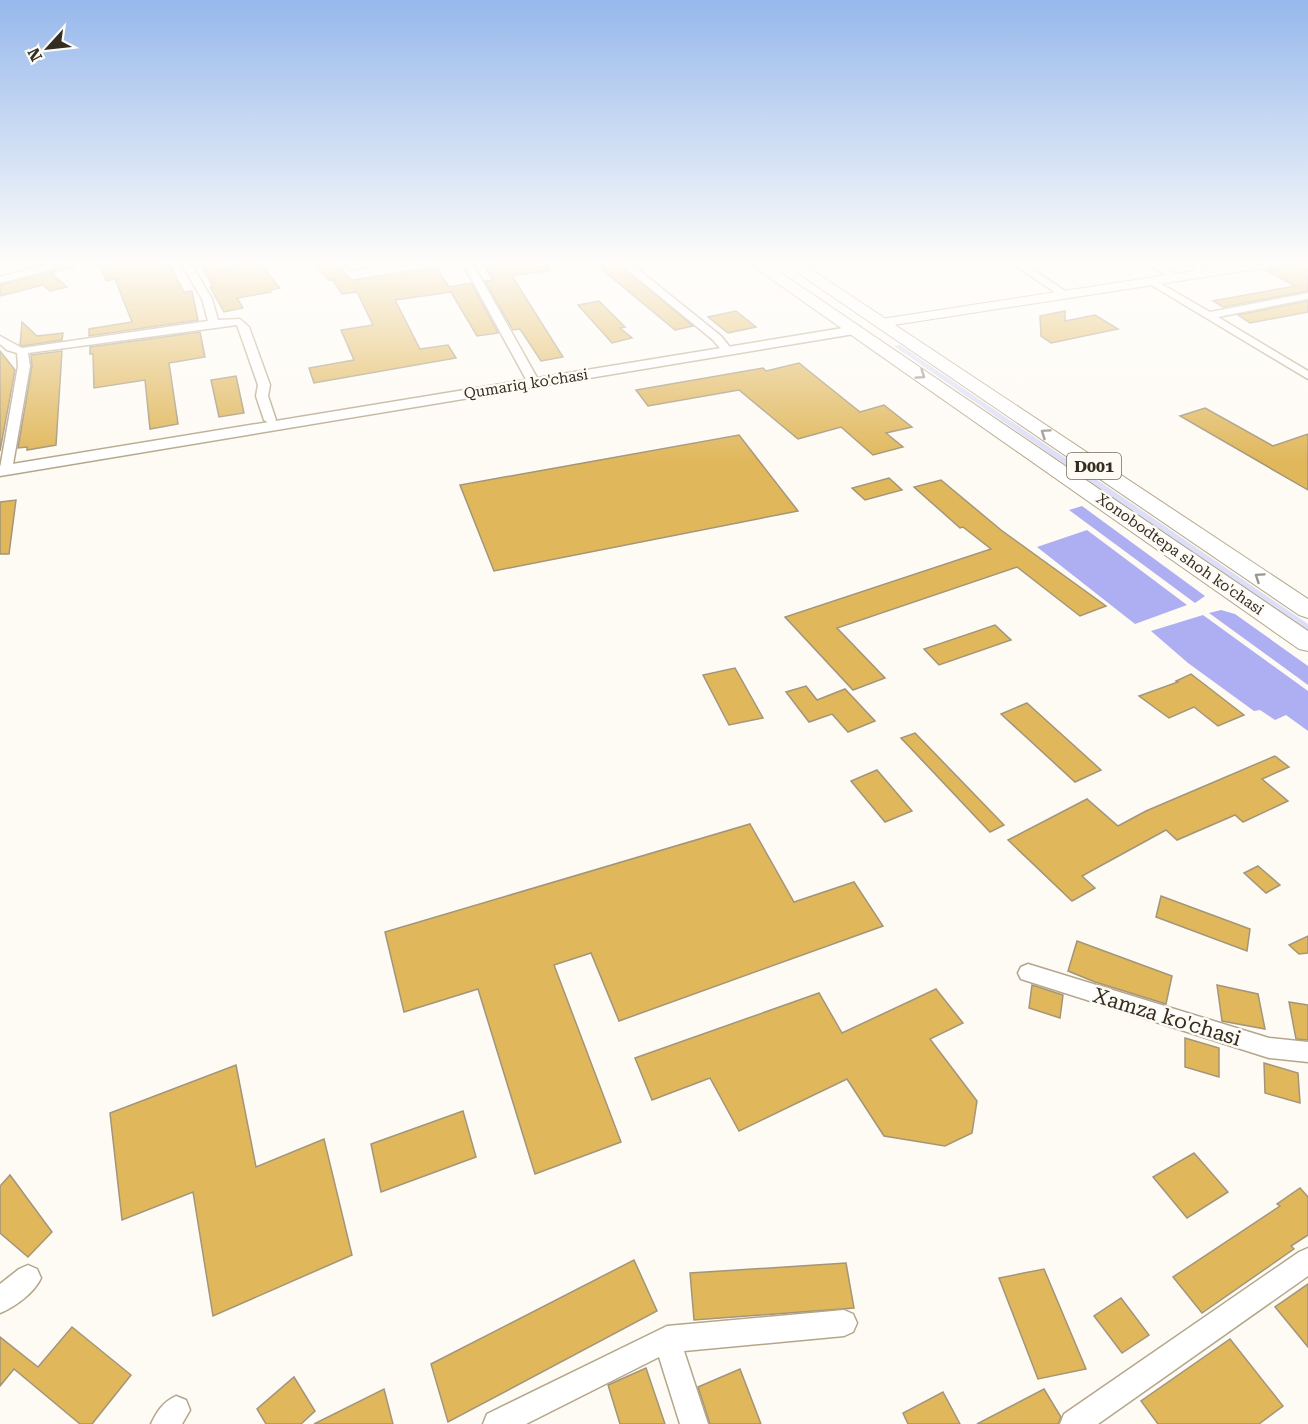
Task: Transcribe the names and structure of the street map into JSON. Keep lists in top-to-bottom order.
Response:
{
  "streets": {
    "highway": ["D001", "Xonobodtepa shoh ko'chasi"],
    "main road": ["Qumariq ko'chasi"],
    "street": ["Xamza ko'chasi"]
  },
  "north": "bottom left"
}
